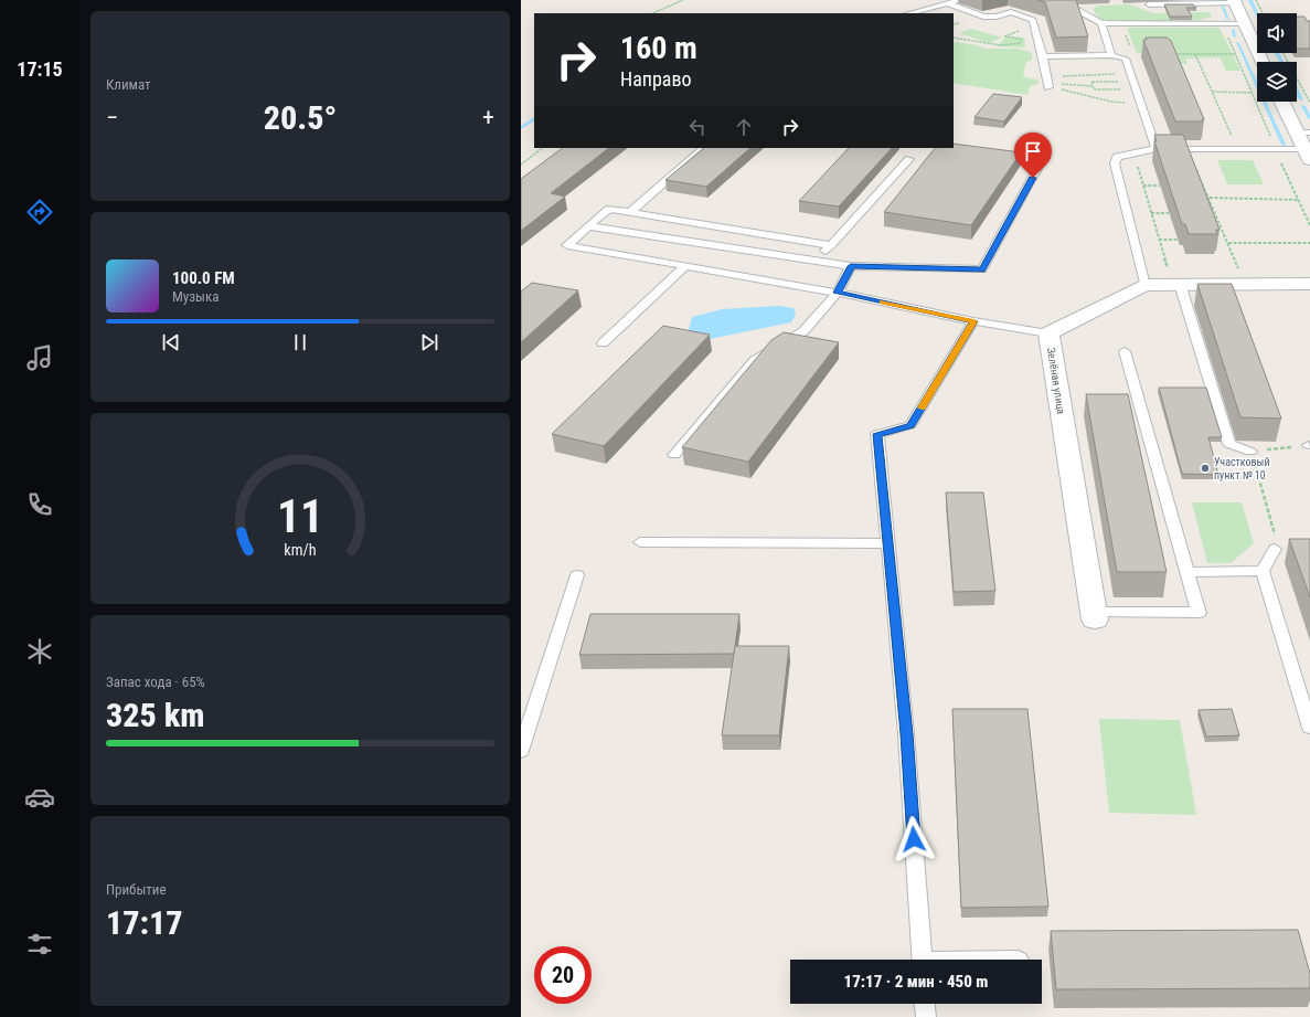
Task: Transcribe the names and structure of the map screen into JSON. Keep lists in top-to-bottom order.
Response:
{
  "streets": {
    "street": ["Зелёная улица"]
  },
  "places": ["Участковый пункт № 10"],
  "page": {
    "tabs": "17:15",
    "tile": [
      "Климат",
      ["Запас хода · 65%", "325 km"],
      ["Прибытие", "17:17"]
    ],
    "turn": ["160 m", "Направо"],
    "heat": ["−", "20.5°", "+"],
    "song": ["100.0 FM", "Музыка"],
    "limit": "20",
    "trip": "17:17 · 2 мин · 450 m",
    "gauge": ["11", "km/h"]
  }
}
